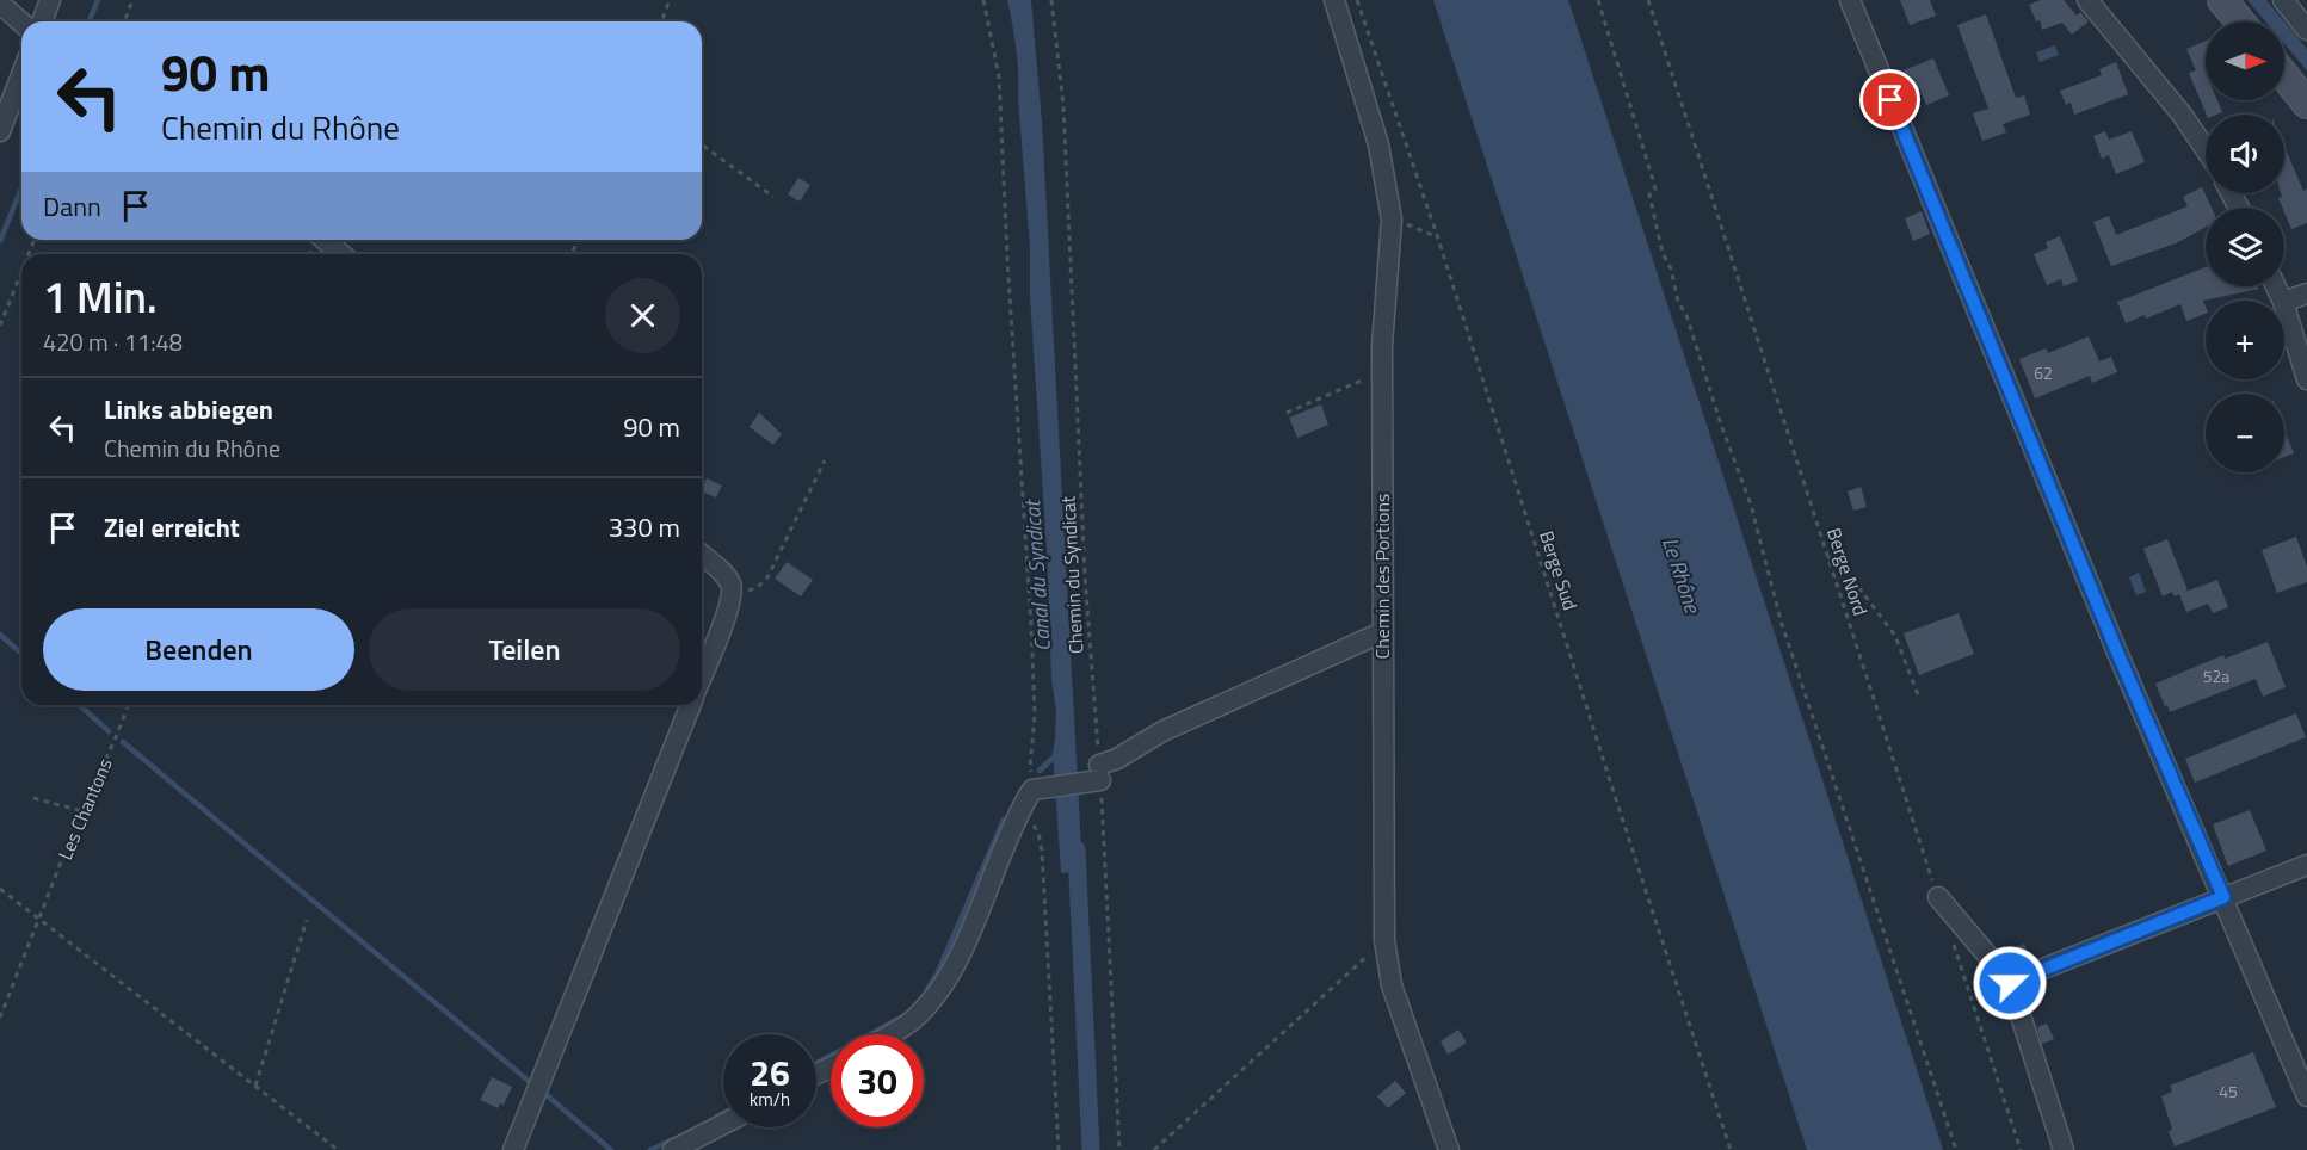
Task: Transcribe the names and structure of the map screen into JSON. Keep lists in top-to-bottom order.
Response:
{
  "streets": {
    "street": ["Chemin des Portions"],
    "path": [
      "Berge Sud",
      "Berge Nord",
      "Chemin du Syndicat",
      "Les Chantons"
    ]
  },
  "water": ["Le Rhône", "Canal du Syndicat"],
  "house_numbers": ["62", "52a", "45"],
  "north": "right",
  "page": {
    "map_buttons": ["+", "−"],
    "turn": ["90 m", "Chemin du Rhône"],
    "then": "Dann",
    "heading": ["1 Min.", "420 m · 11:48"],
    "list": [
      {
        "name": "Links abbiegen",
        "note": "Chemin du Rhône",
        "value": "90 m"
      },
      {
        "name": "Ziel erreicht",
        "value": "330 m"
      }
    ],
    "buttons": ["Beenden", "Teilen"],
    "speed": "26 km/h",
    "limit": "30"
  }
}
